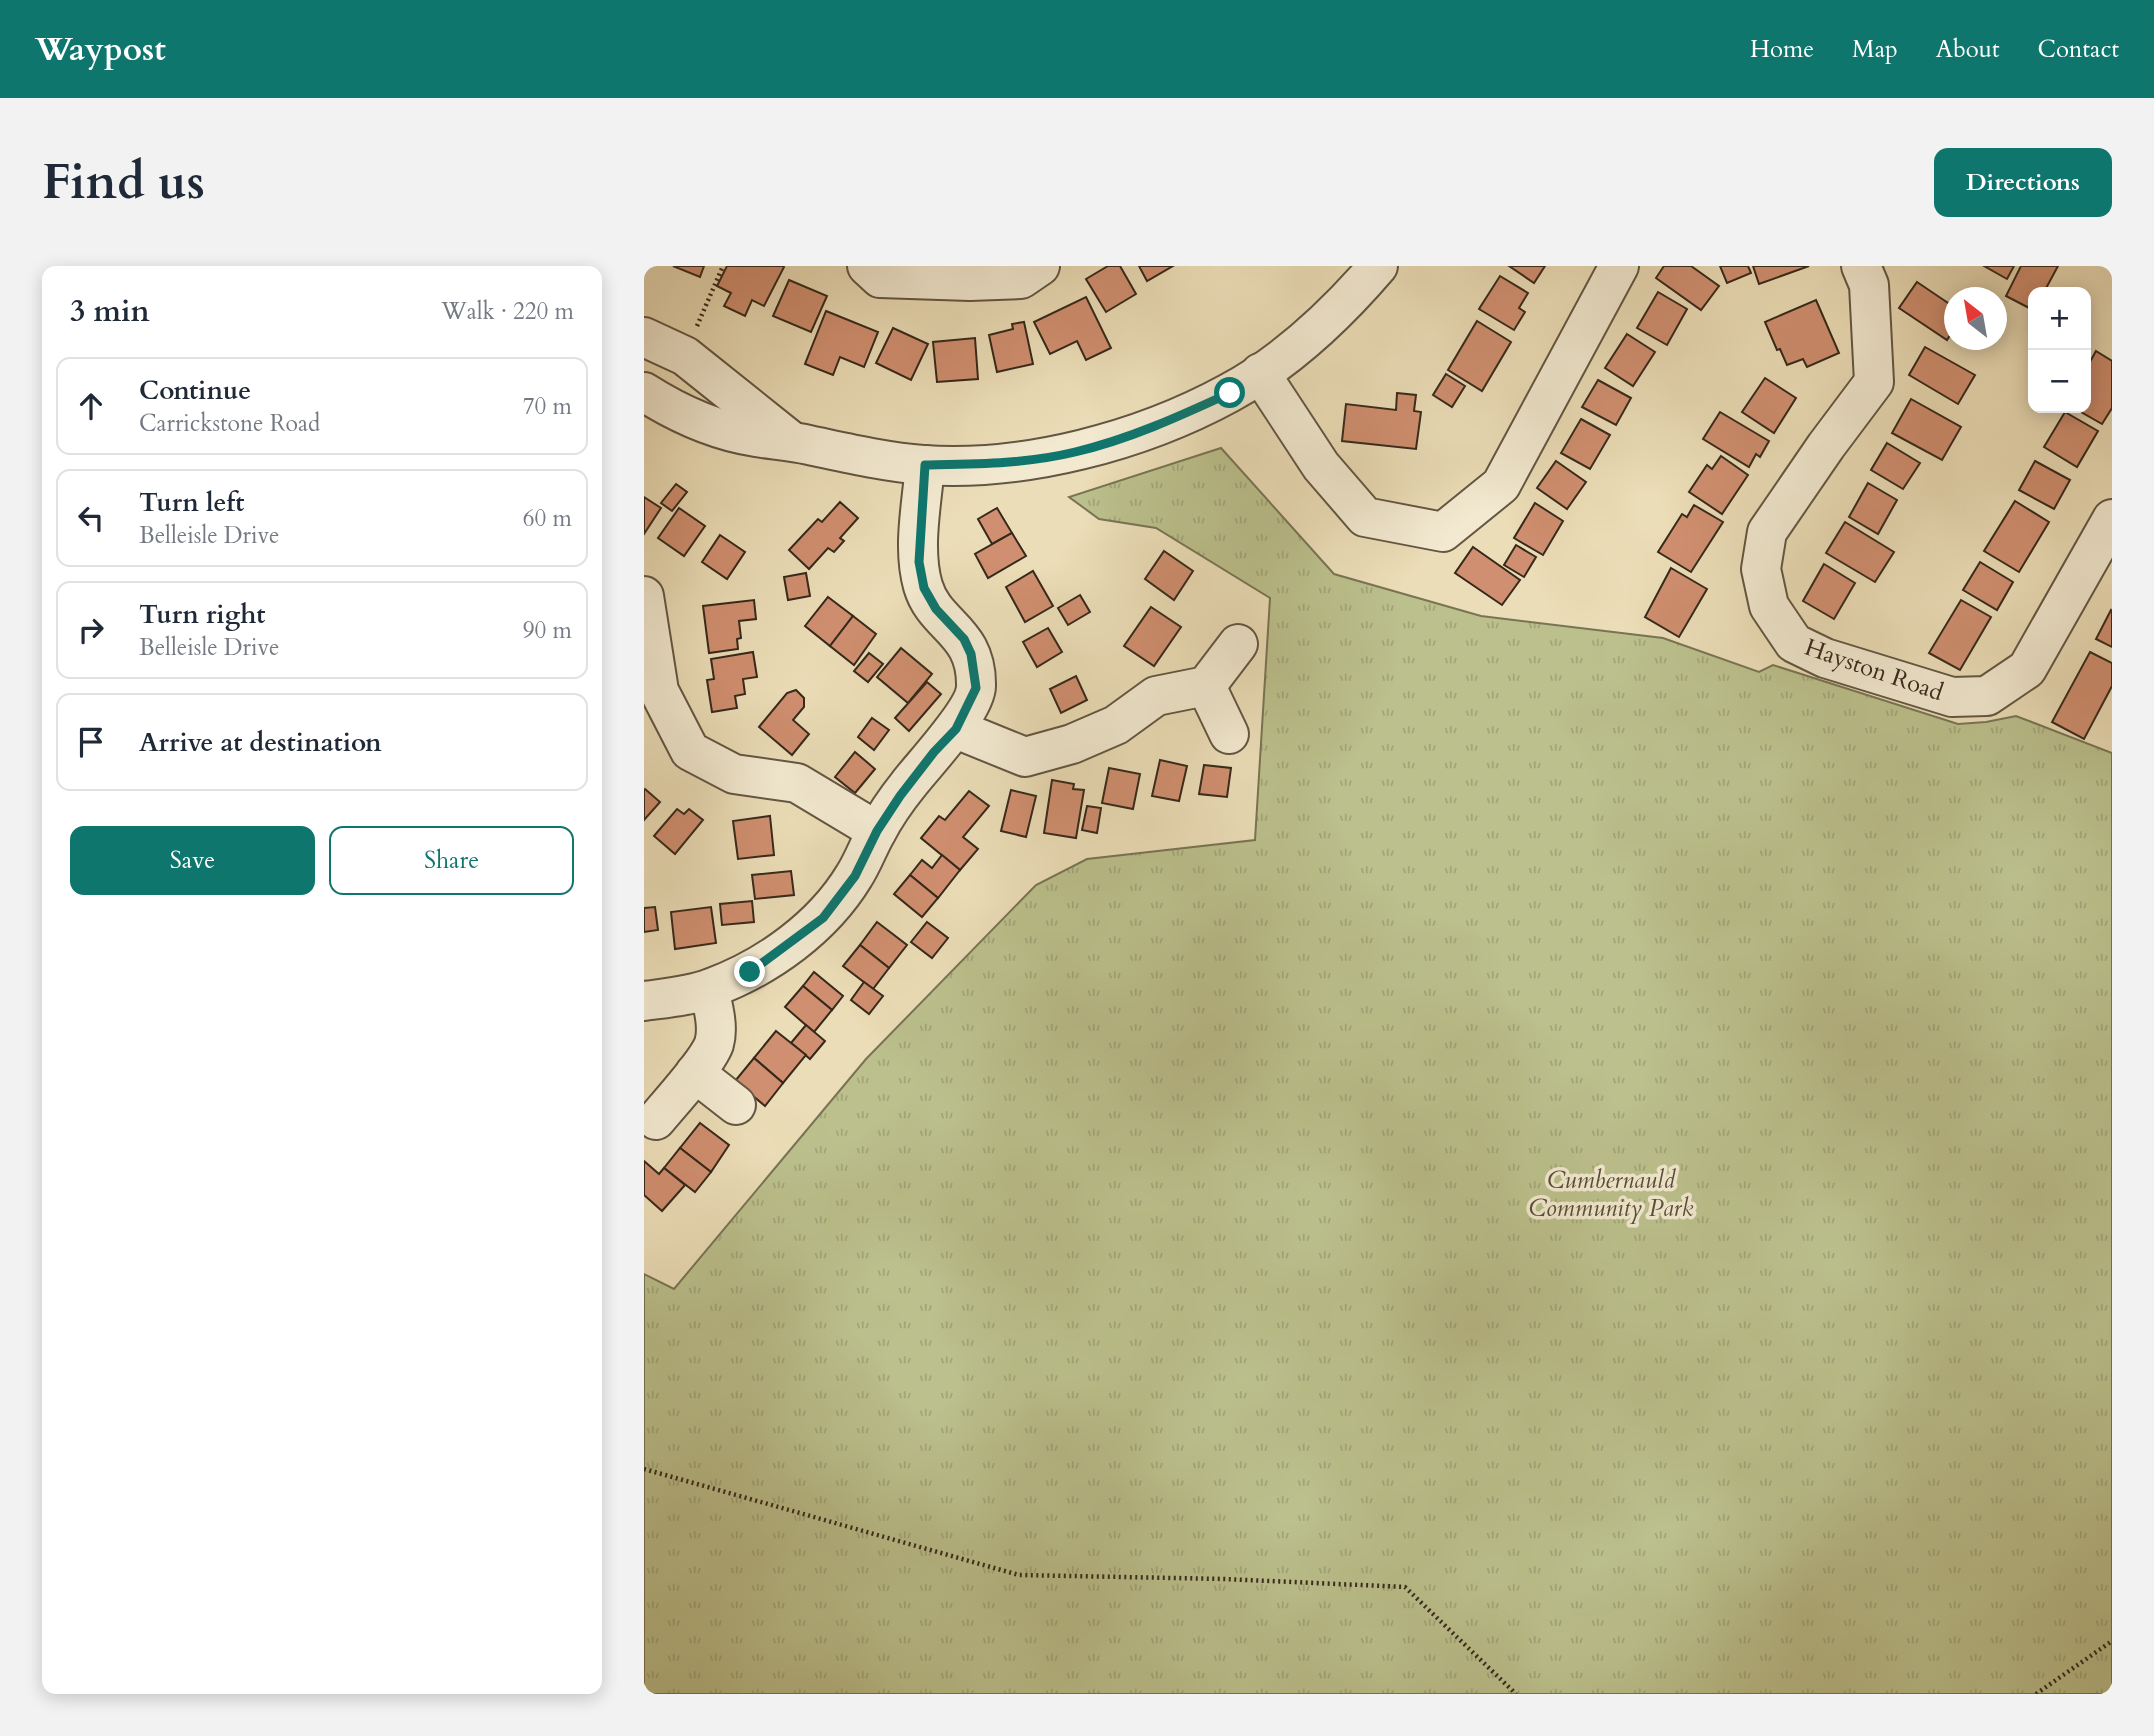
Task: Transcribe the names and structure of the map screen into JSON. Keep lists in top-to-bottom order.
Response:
{
  "streets": {
    "street": ["Hayston Road"]
  },
  "parks": ["Cumbernauld Community Park"],
  "north": "top left",
  "page": {
    "header": "Waypost",
    "nav": [
      "Home",
      "Map",
      "About",
      "Contact"
    ],
    "buttons": [
      "Directions",
      ["Save", "Share"]
    ],
    "title": "Find us",
    "heading": ["3 min", "Walk · 220 m"],
    "map_buttons": ["+", "−"],
    "list": [
      ["Continue", "Carrickstone Road", "70 m"],
      ["Turn left", "Belleisle Drive", "60 m"],
      ["Turn right", "Belleisle Drive", "90 m"],
      "Arrive at destination"
    ]
  }
}
